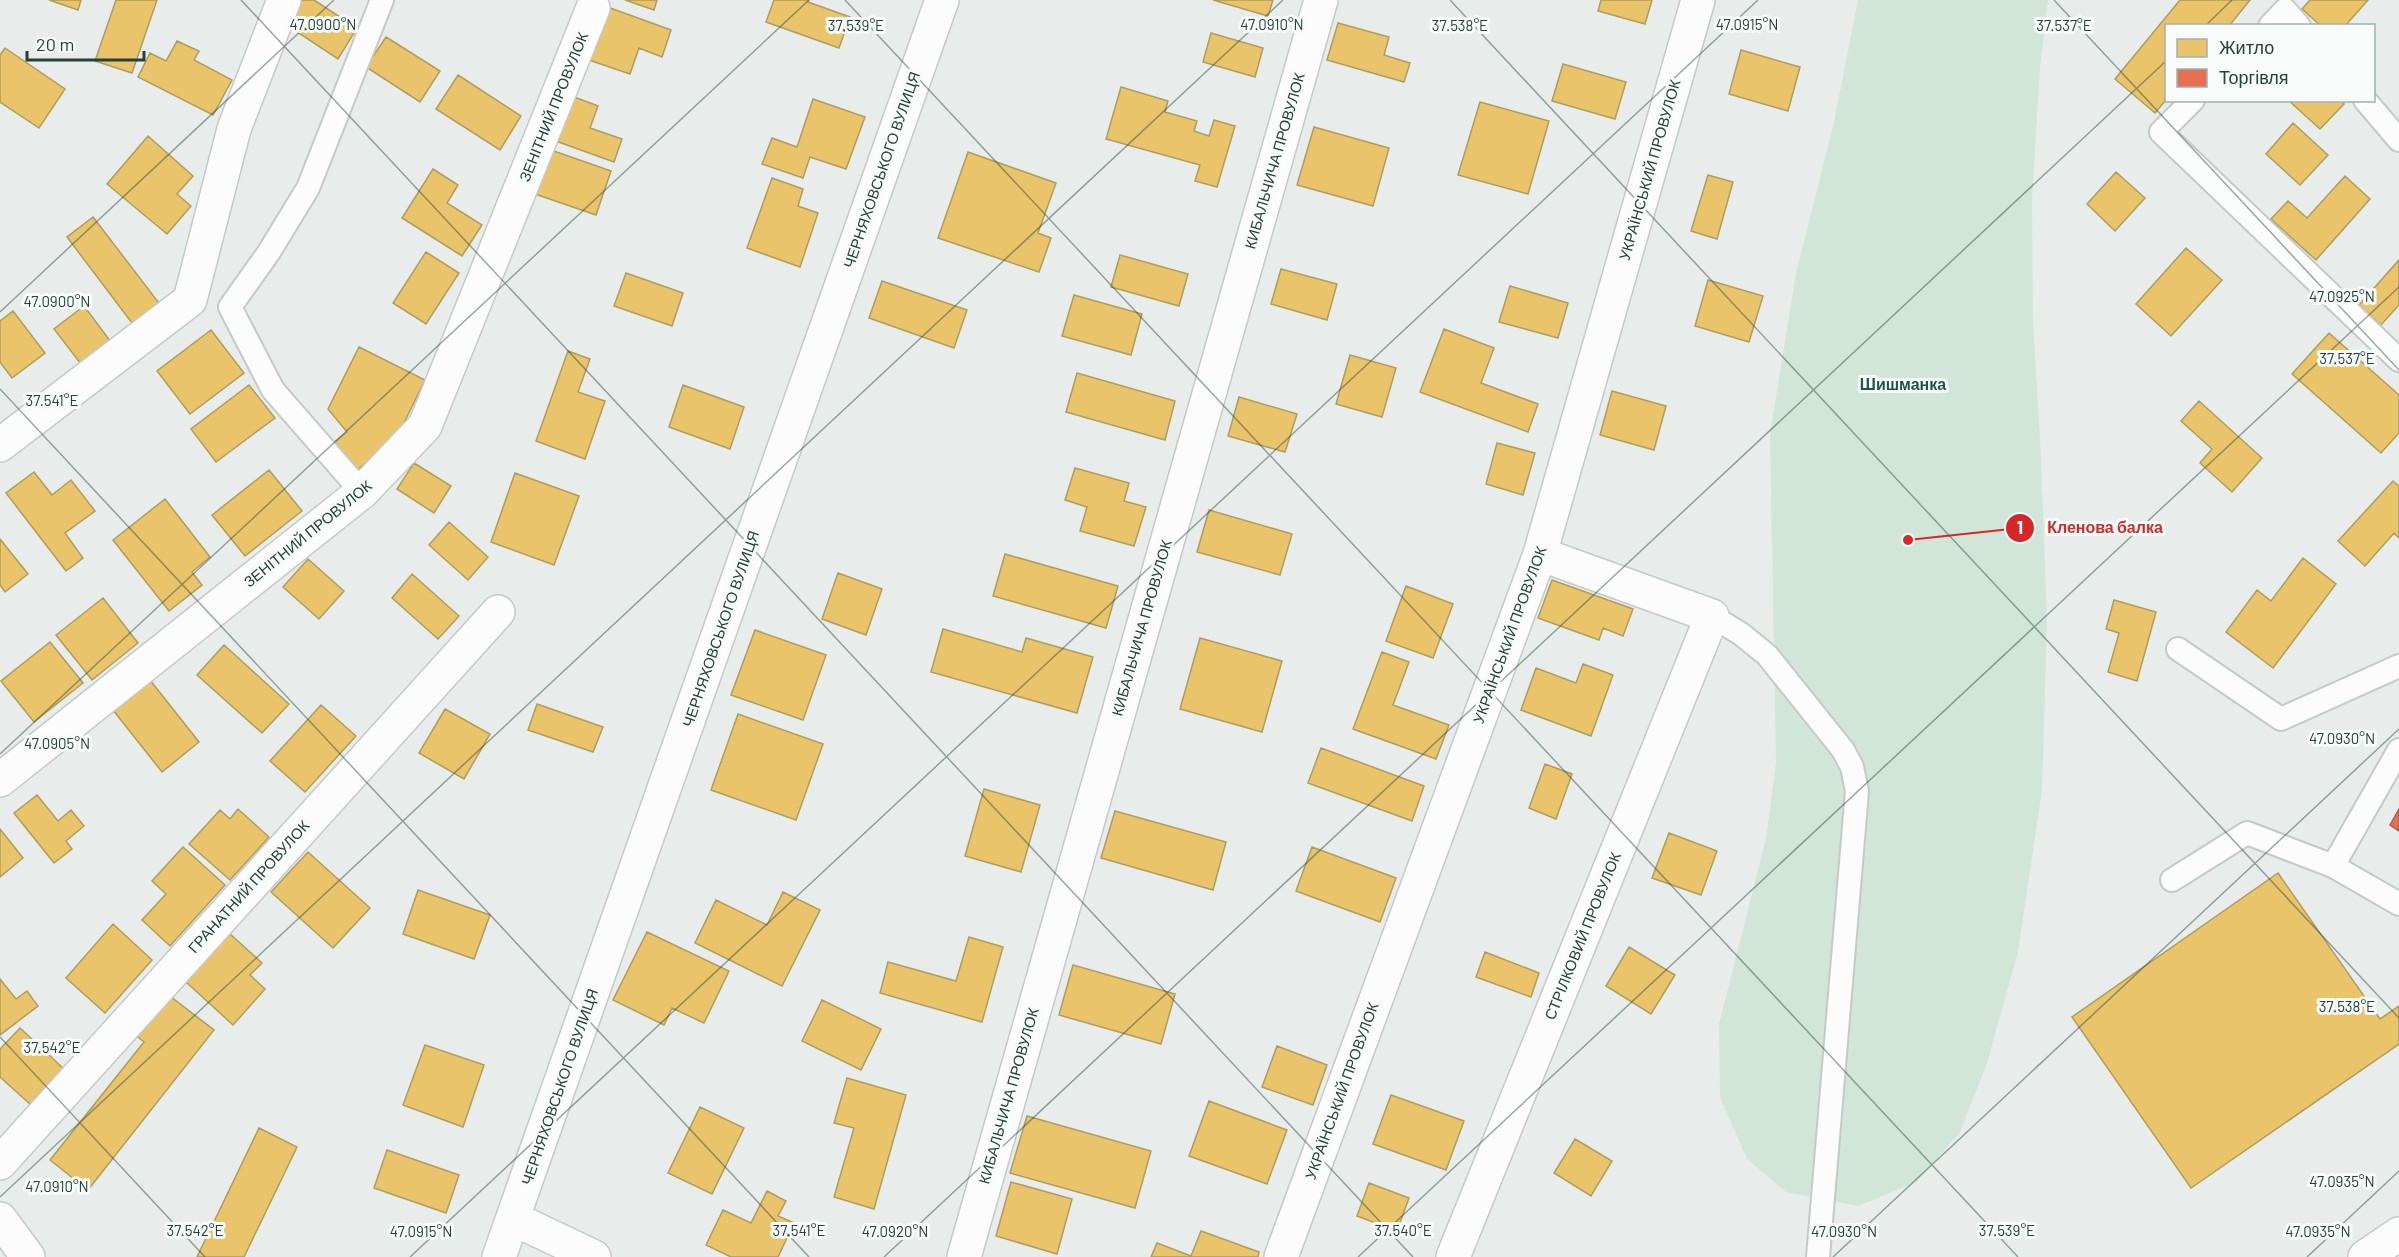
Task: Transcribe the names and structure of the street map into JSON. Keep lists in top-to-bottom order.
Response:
{
  "streets": {
    "street": [
      "ЗЕНІТНИЙ ПРОВУЛОК",
      "КИБАЛЬЧИЧА ПРОВУЛОК",
      "ЧЕРНЯХОВСЬКОГО ВУЛИЦЯ",
      "УКРАЇНСЬКИЙ ПРОВУЛОК",
      "ГРАНАТНИЙ ПРОВУЛОК",
      "СТРІЛКОВИЙ ПРОВУЛОК"
    ]
  },
  "districts": ["Шишманка"],
  "places": ["Кленова балка"],
  "legend": ["Житло", "Торгівля"],
  "scale_bar": "20 m",
  "coordinates": [
    "47.0900°N",
    "47.0910°N",
    "47.0915°N",
    "37.539°E",
    "37.538°E",
    "37.537°E",
    "47.0925°N",
    "37.541°E",
    "47.0930°N",
    "47.0905°N",
    "37.542°E",
    "47.0935°N",
    "37.540°E",
    "47.0920°N"
  ]
}
